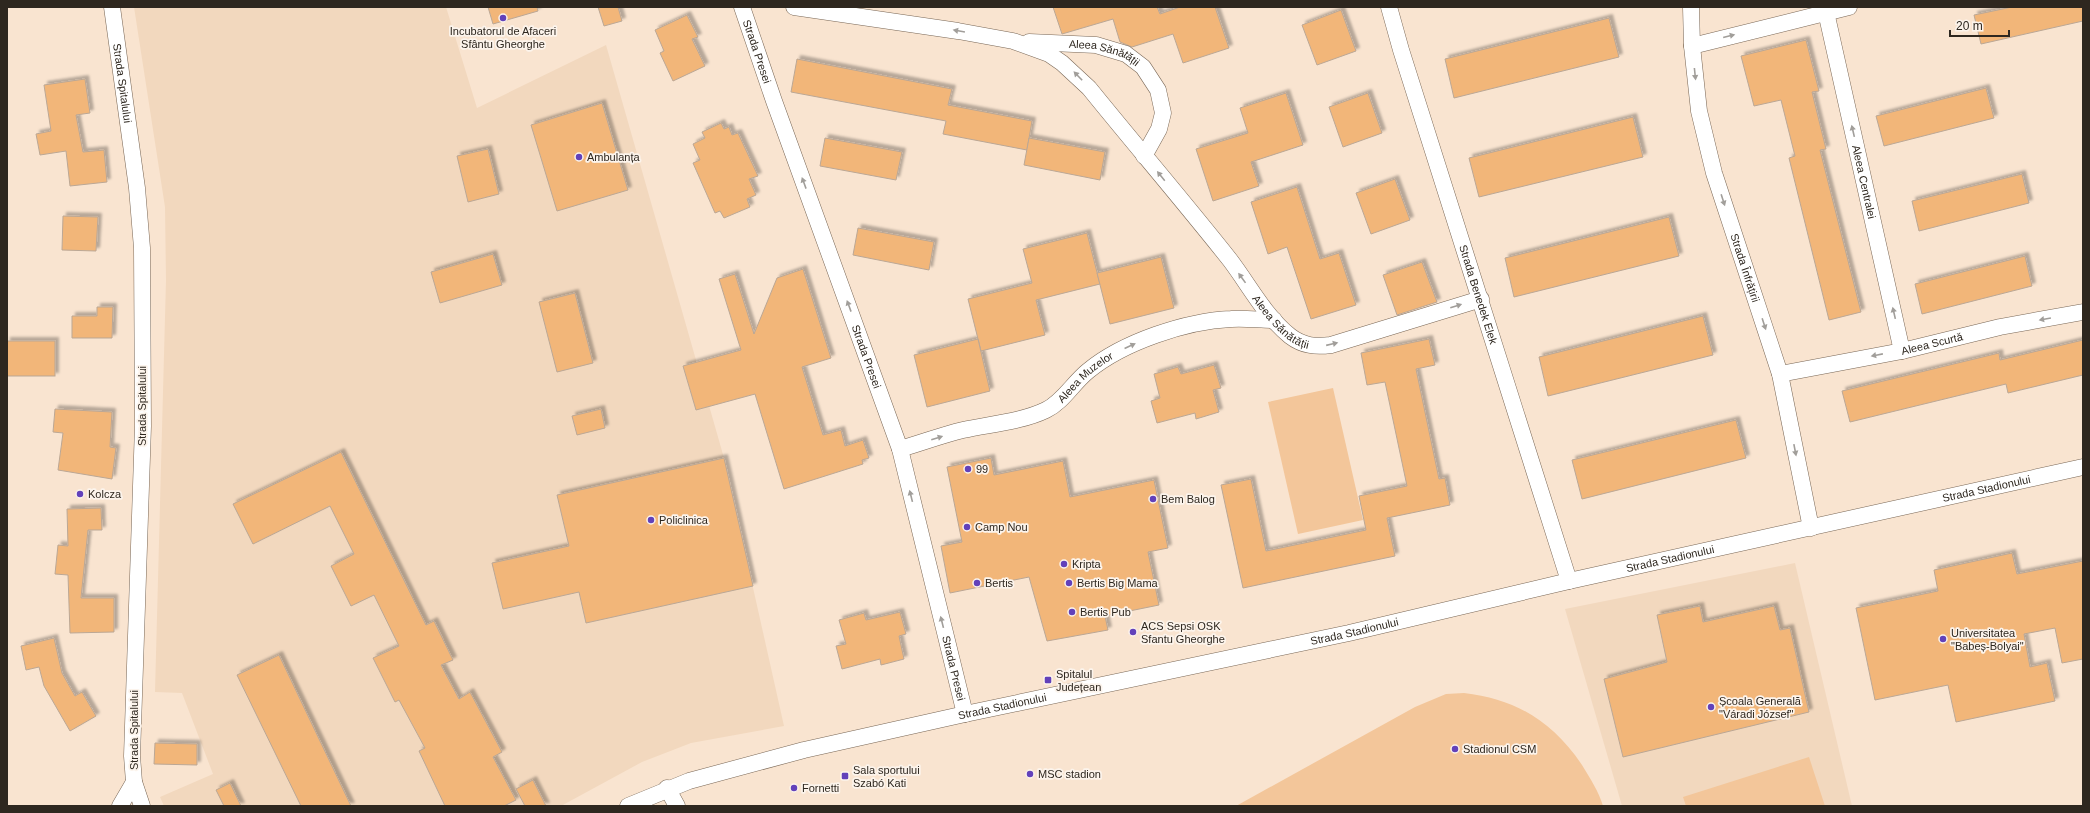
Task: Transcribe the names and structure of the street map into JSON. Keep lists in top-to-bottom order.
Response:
{
  "streets": {
    "street": [
      "Strada Presei",
      "Aleea Sănătății",
      "Strada Spitalului",
      "Aleea Centralei",
      "Strada Înfrățirii",
      "Strada Benedek Elek",
      "Aleea Scurtă",
      "Aleea Muzelor",
      "Strada Stadionului"
    ]
  },
  "crossings": [
    ["Strada Presei", "Aleea Muzelor"],
    ["Strada Presei", "Strada Stadionului"],
    ["Aleea Sănătății", "Strada Benedek Elek"],
    ["Aleea Sănătății", "Aleea Muzelor"],
    ["Aleea Centralei", "Aleea Scurtă"],
    ["Strada Înfrățirii", "Aleea Scurtă"],
    ["Strada Înfrățirii", "Strada Stadionului"],
    ["Strada Benedek Elek", "Strada Stadionului"]
  ],
  "one_way": [
    "Strada Presei",
    "Aleea Centralei",
    "Strada Înfrățirii",
    "Aleea Scurtă",
    "Aleea Muzelor"
  ],
  "places": {
    "other": [
      "Incubatorul de Afaceri Sfântu Gheorghe",
      "Ambulanța",
      "99",
      "Kolcza",
      "Bem Balog",
      "Policlinica",
      "Camp Nou",
      "Kripta",
      "Bertis",
      "Bertis Big Mama",
      "Bertis Pub",
      "ACS Sepsi OSK Sfantu Gheorghe",
      "Universitatea \"Babeș-Bolyai\"",
      "Școala Generală \"Váradi József\"",
      "Stadionul CSM",
      "MSC stadion",
      "Fornetti"
    ],
    "transit": ["Spitalul Județean", "Sala sportului Szabó Kati"]
  },
  "scale_bar": "20 m"
}
